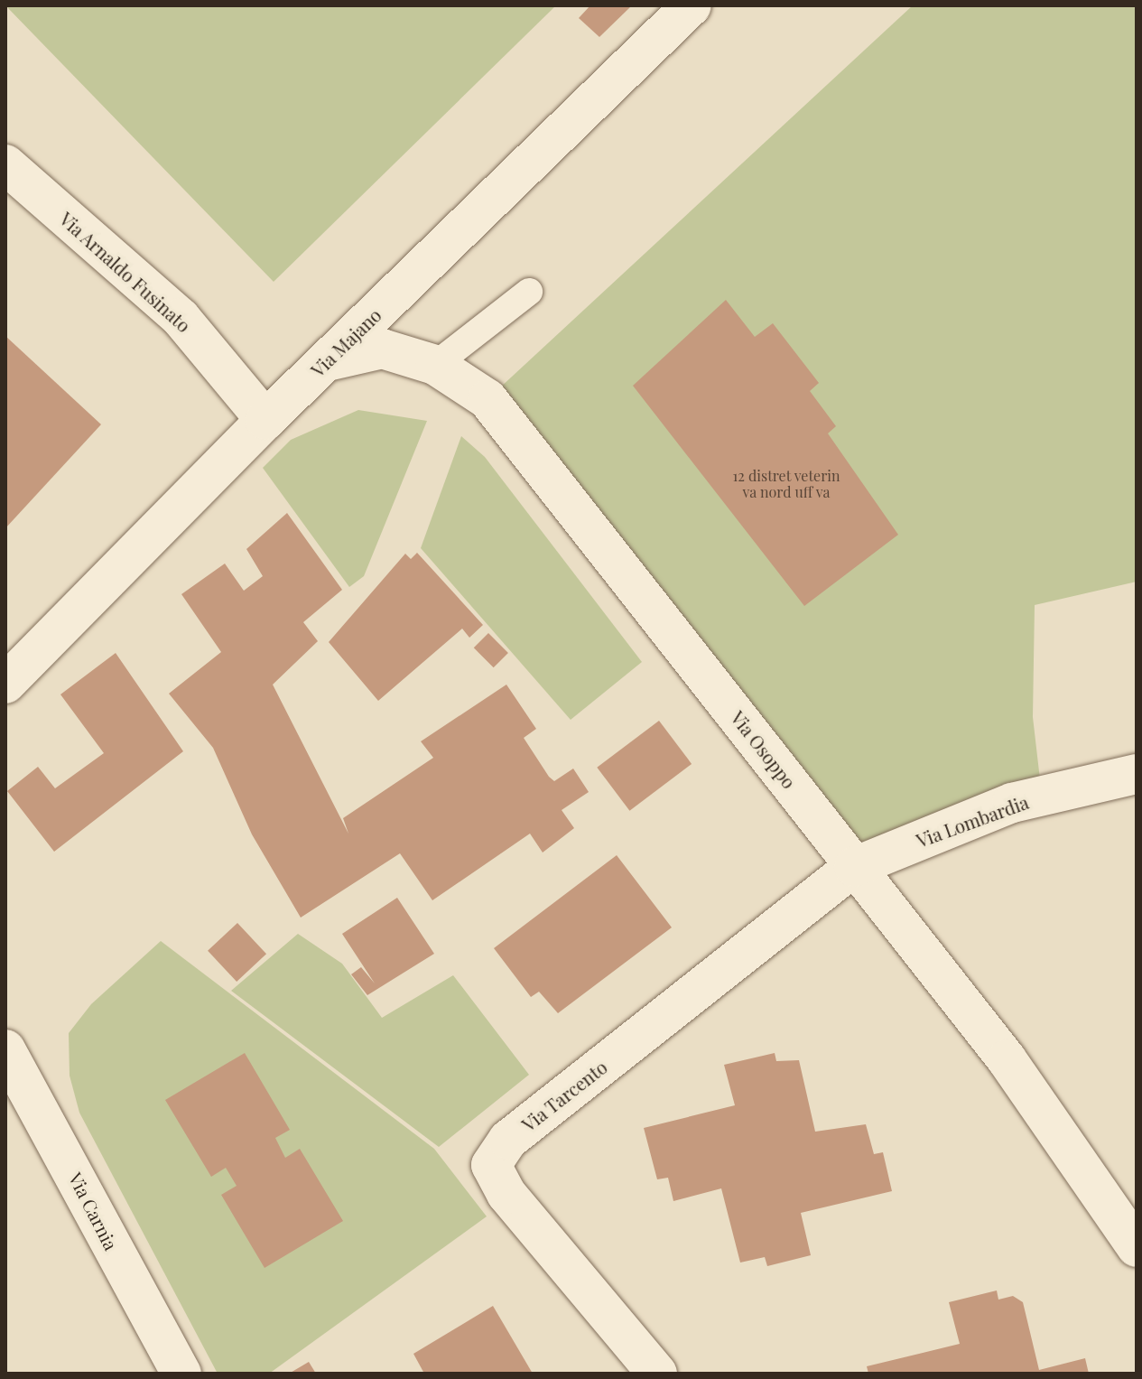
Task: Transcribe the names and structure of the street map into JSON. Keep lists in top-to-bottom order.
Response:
{
  "streets": {
    "street": [
      "Via Arnaldo Fusinato",
      "Via Majano",
      "Via Osoppo",
      "Via Lombardia",
      "Via Tarcento",
      "Via Carnia"
    ]
  },
  "crossings": [
    ["Via Arnaldo Fusinato", "Via Majano"],
    ["Via Majano", "Via Osoppo"],
    ["Via Osoppo", "Via Lombardia"],
    ["Via Osoppo", "Via Tarcento"],
    ["Via Lombardia", "Via Tarcento"]
  ],
  "house_numbers": ["12 distret veterin va nord uff va"]
}
